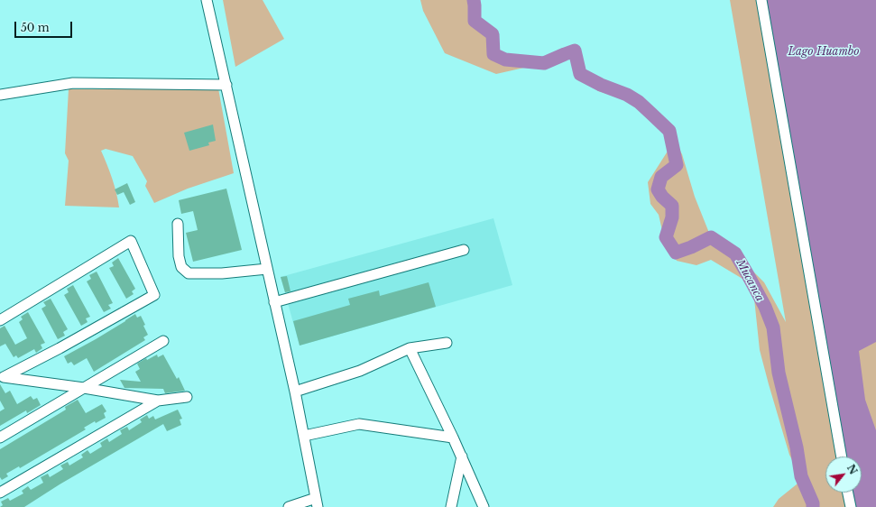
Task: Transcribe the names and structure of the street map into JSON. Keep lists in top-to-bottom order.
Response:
{
  "water": ["Lago Huambo", "Mucanca"],
  "scale_bar": "50 m",
  "north": "top right"
}
